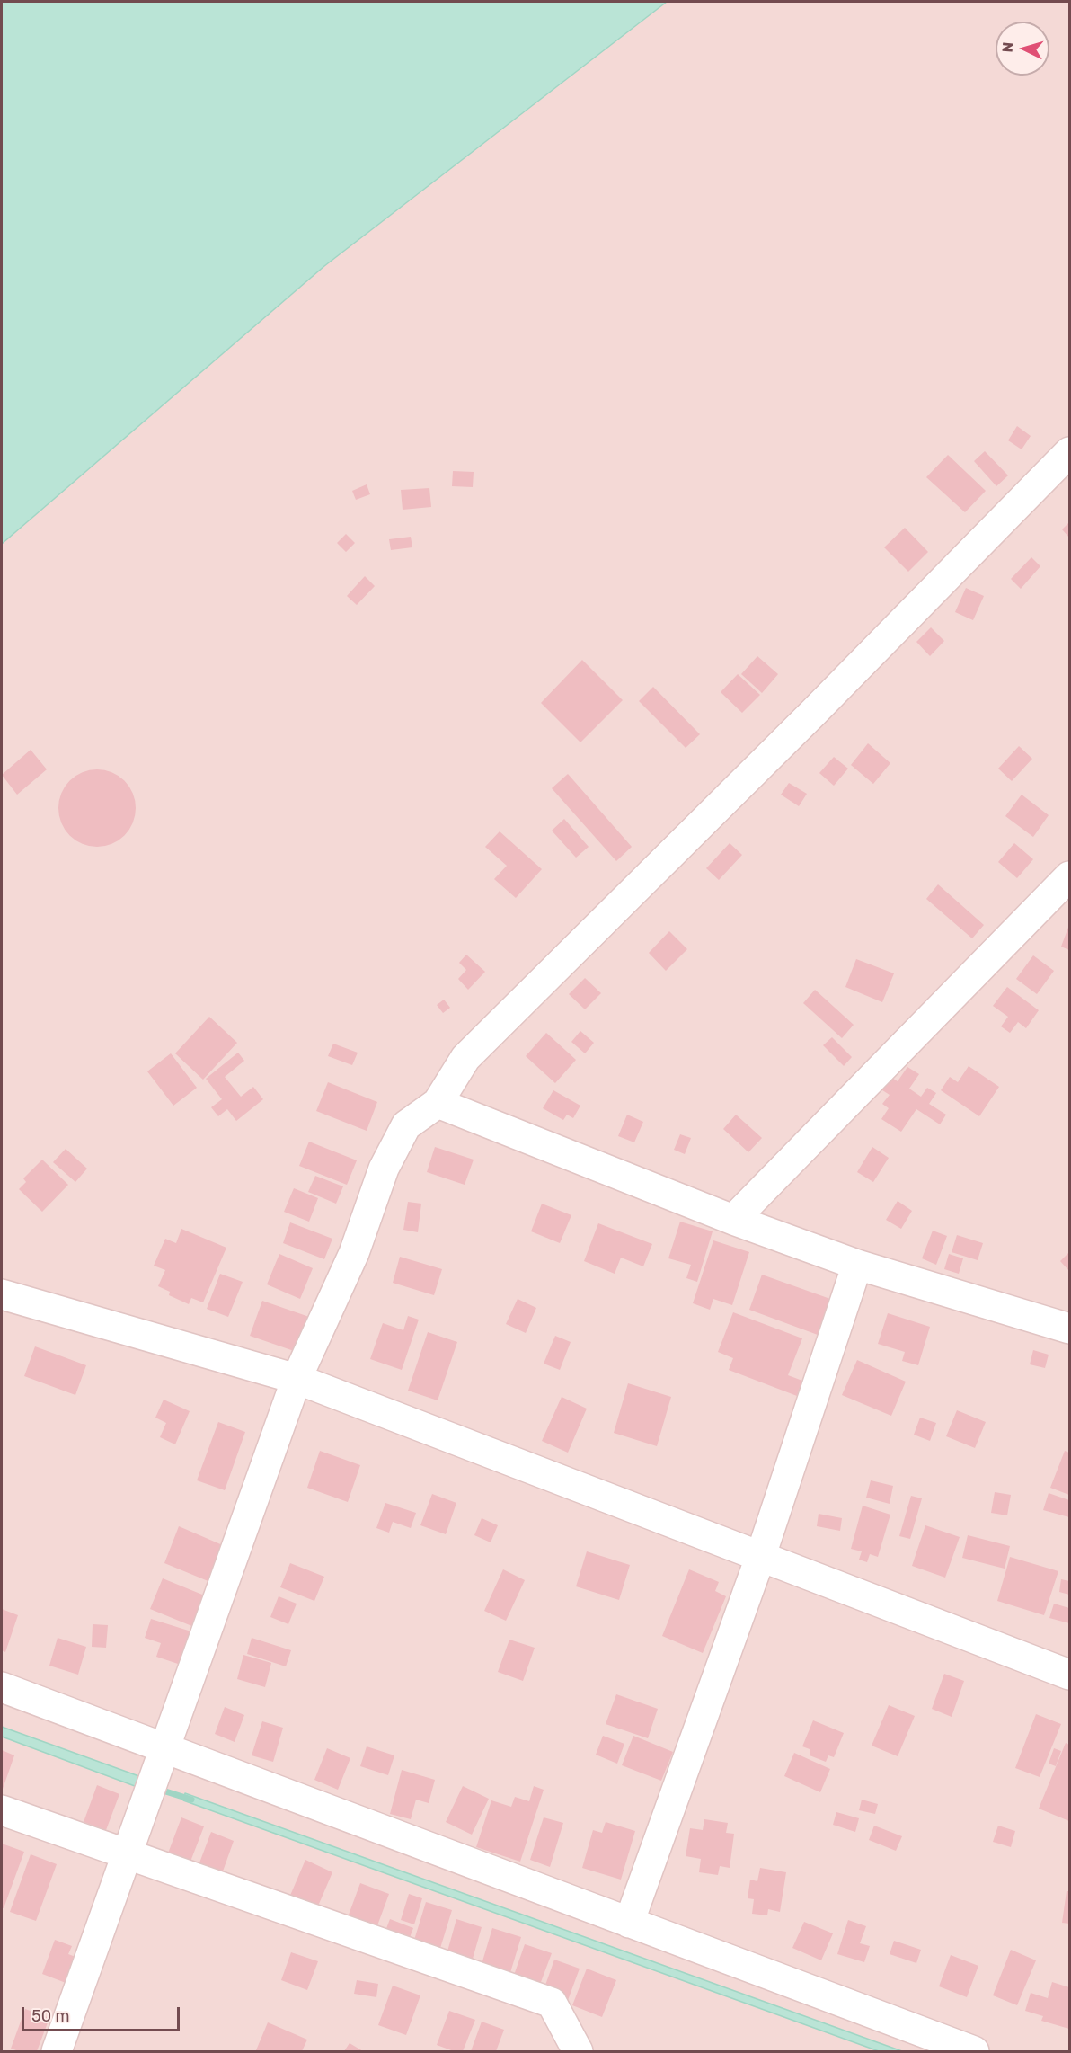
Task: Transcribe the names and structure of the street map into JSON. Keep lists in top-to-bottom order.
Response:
{
  "scale_bar": "50 m",
  "north": "left"
}
